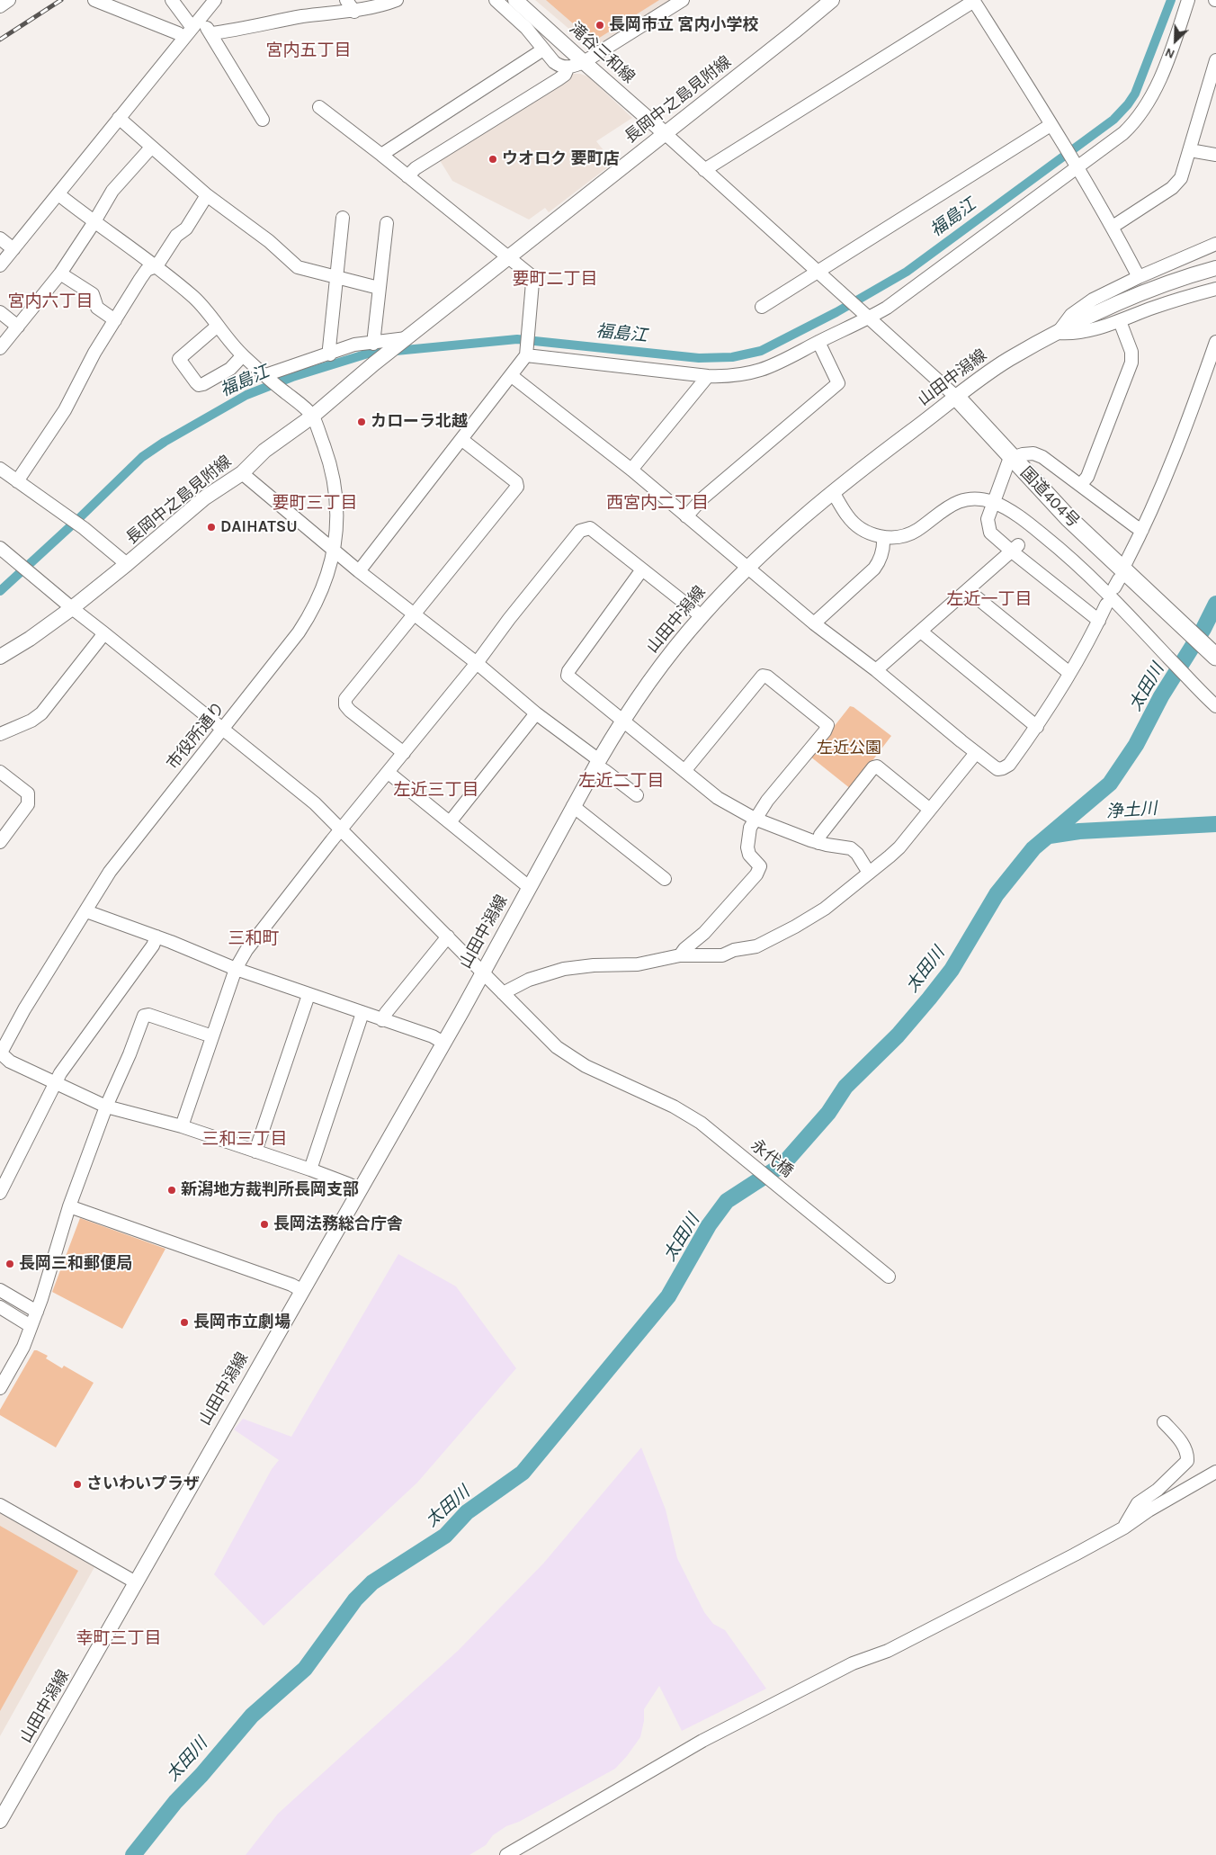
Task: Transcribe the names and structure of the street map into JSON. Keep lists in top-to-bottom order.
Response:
{
  "streets": {
    "highway": ["国道404号"],
    "main road": ["滝谷三和線", "長岡中之島見附線", "山田中潟線"],
    "street": ["市役所通り", "永代橋"]
  },
  "crossings": [
    ["滝谷三和線", "長岡中之島見附線"],
    ["長岡中之島見附線", "市役所通り"],
    ["長岡中之島見附線", "永代橋"],
    ["山田中潟線", "国道404号"],
    ["山田中潟線", "永代橋"],
    ["市役所通り", "永代橋"]
  ],
  "districts": [
    "宮内五丁目",
    "要町二丁目",
    "宮内六丁目",
    "要町三丁目",
    "西宮内二丁目",
    "左近一丁目",
    "左近二丁目",
    "左近三丁目",
    "三和町",
    "三和三丁目",
    "幸町三丁目"
  ],
  "water": ["福島江", "太田川", "浄土川"],
  "parks": ["左近公園"],
  "places": [
    "長岡市立 宮内小学校",
    "ウオロク 要町店",
    "カローラ北越",
    "DAIHATSU",
    "新潟地方裁判所長岡支部",
    "長岡法務総合庁舎",
    "長岡三和郵便局",
    "長岡市立劇場",
    "さいわいプラザ"
  ],
  "north": "bottom left"
}
